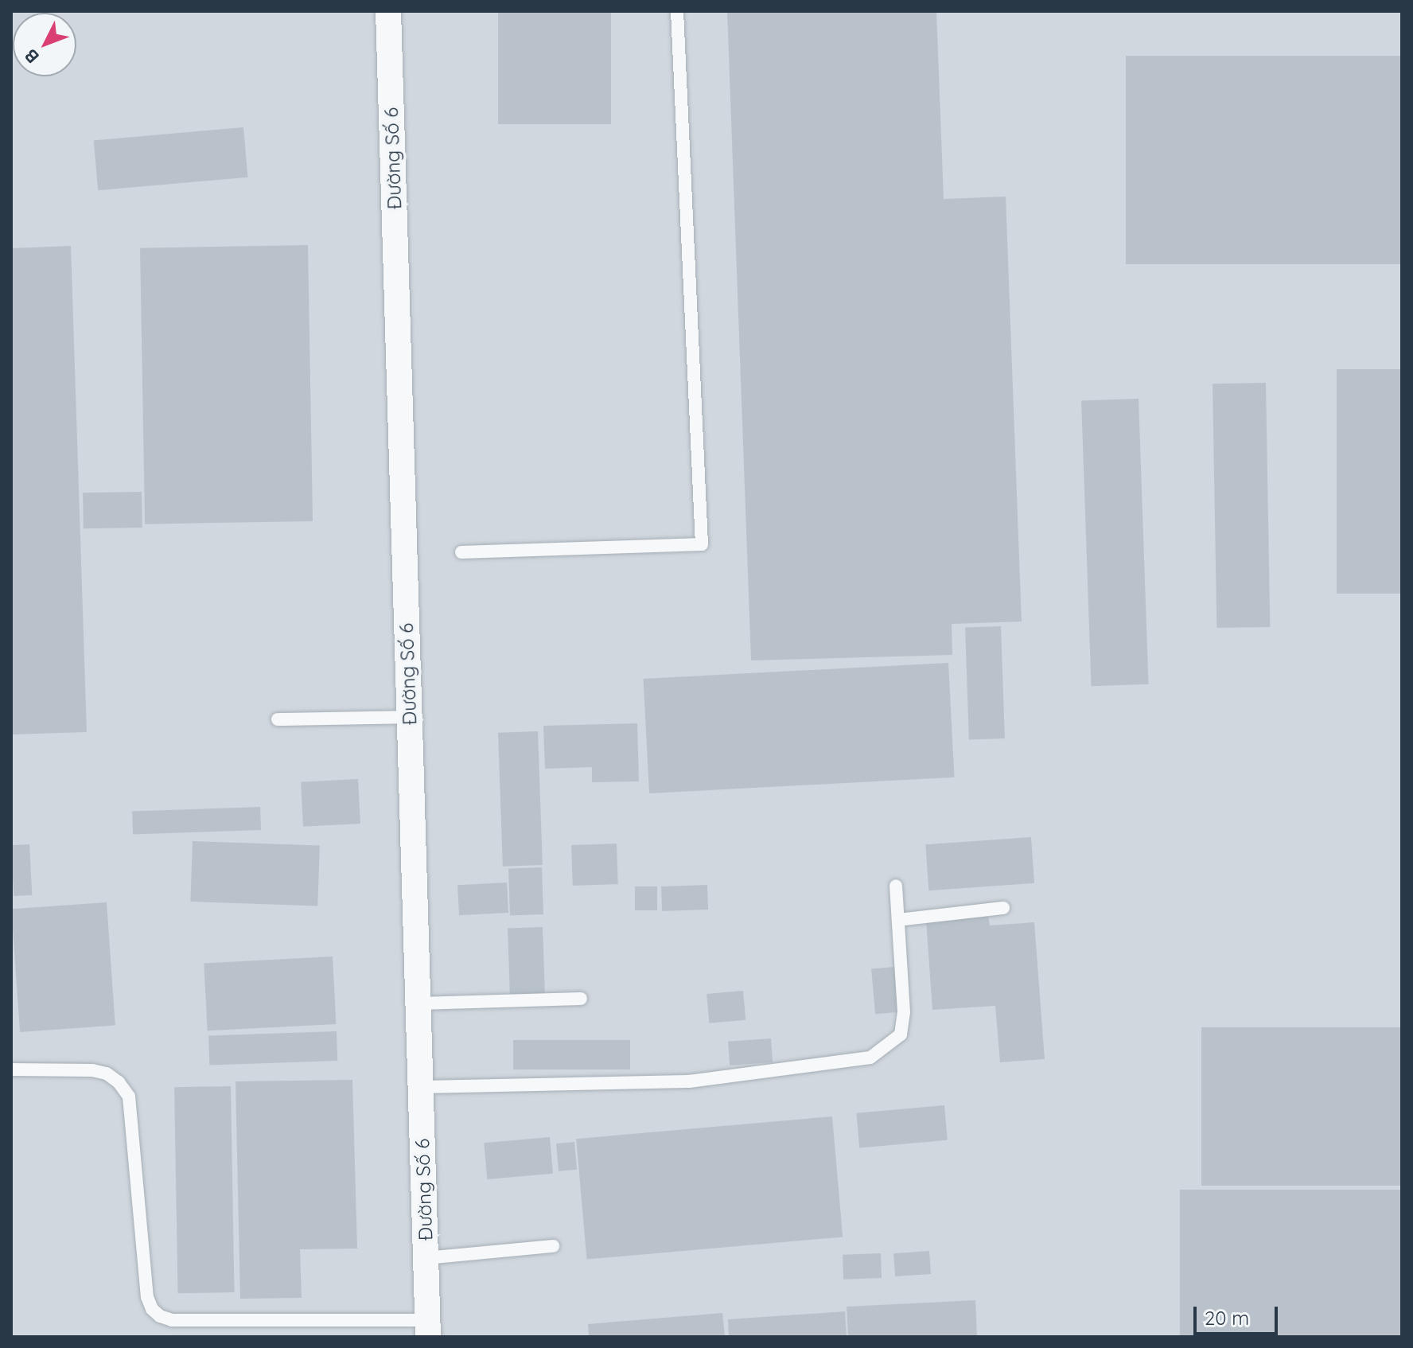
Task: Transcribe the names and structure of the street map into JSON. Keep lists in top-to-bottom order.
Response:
{
  "streets": {
    "street": ["Đường Số 6"]
  },
  "scale_bar": "20 m",
  "north": "bottom left"
}
